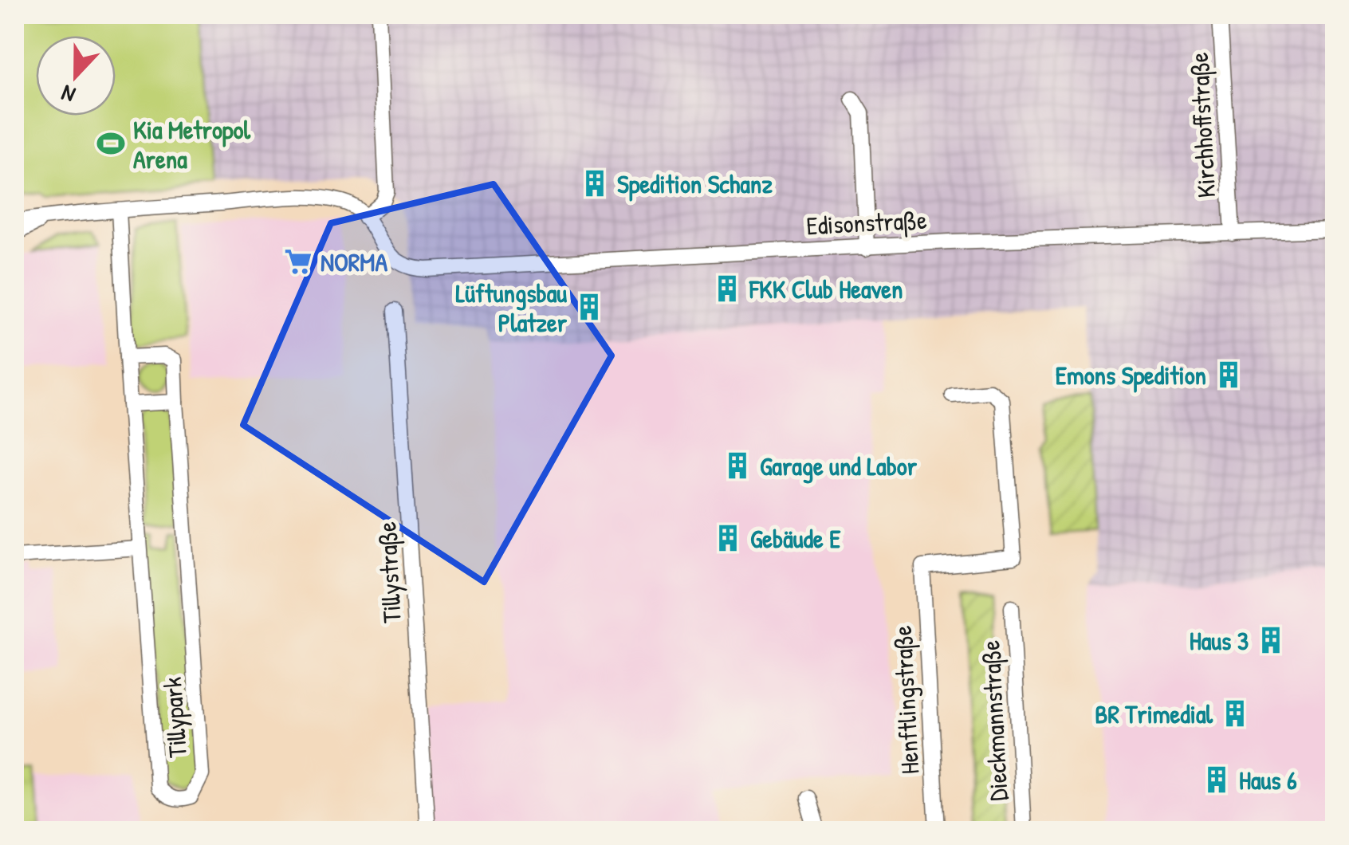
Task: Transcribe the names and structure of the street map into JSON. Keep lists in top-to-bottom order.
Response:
{
  "streets": {
    "street": [
      "Kirchhoffstraße",
      "Edisonstraße",
      "Tillystraße",
      "Henftlingstraße",
      "Tillypark",
      "Dieckmannstraße"
    ]
  },
  "crossings": [
    ["Kirchhoffstraße", "Edisonstraße"]
  ],
  "places": {
    "sports": ["Kia Metropol Arena"],
    "building": [
      "Spedition Schanz",
      "FKK Club Heaven",
      "Lüftungsbau Platzer",
      "Emons Spedition",
      "Garage und Labor",
      "Gebäude E",
      "Haus 3",
      "BR Trimedial",
      "Haus 6"
    ],
    "supermarket": ["NORMA"]
  },
  "north": "bottom"
}
